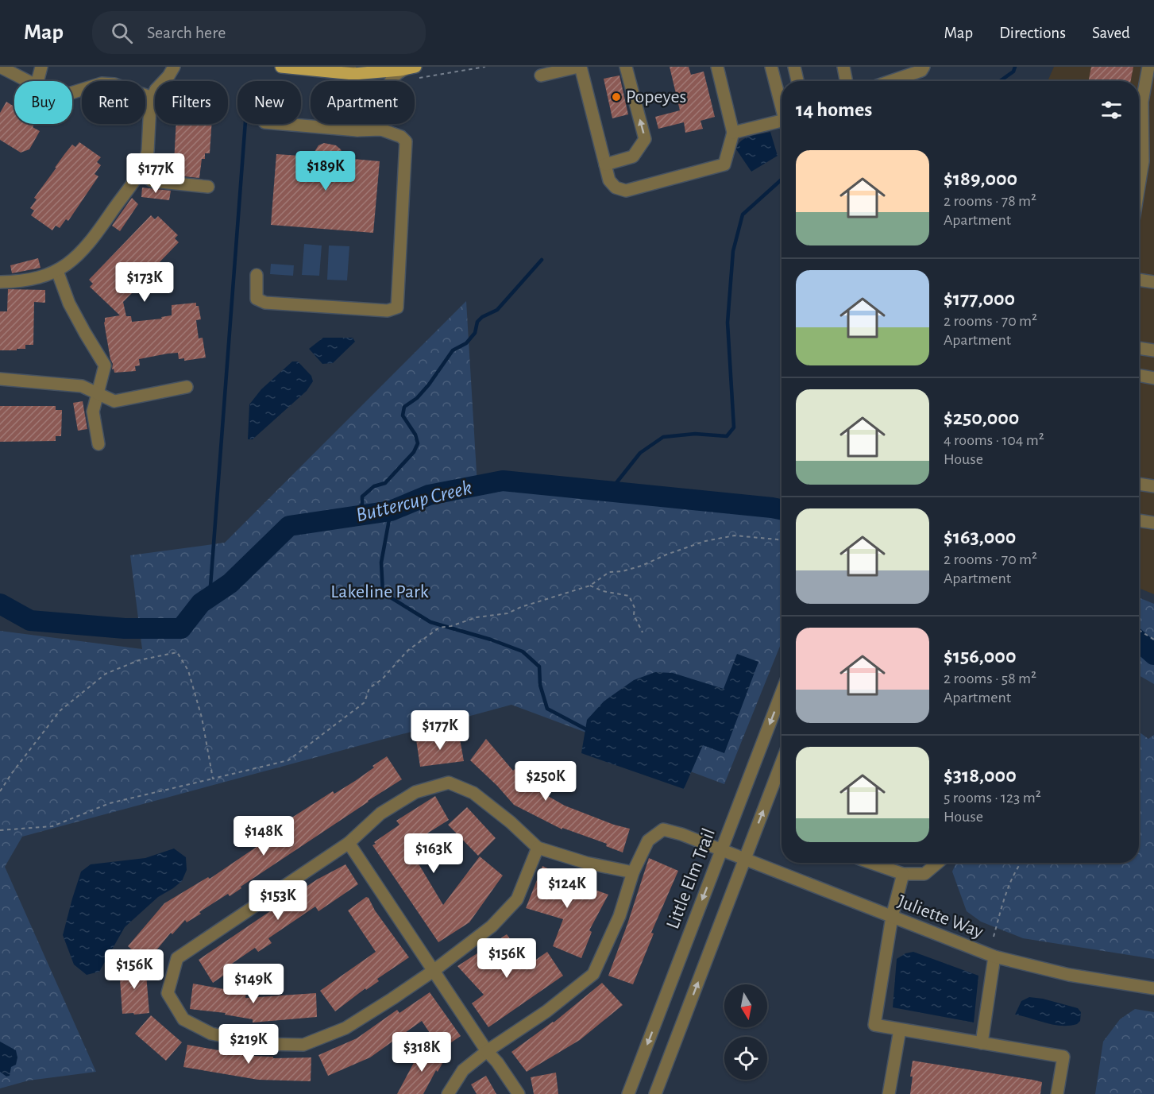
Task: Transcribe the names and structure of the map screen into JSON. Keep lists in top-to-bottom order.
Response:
{
  "streets": {
    "street": ["Little Elm Trail", "Juliette Way"]
  },
  "crossings": [
    ["Little Elm Trail", "Juliette Way"]
  ],
  "water": ["Buttercup Creek"],
  "parks": ["Lakeline Park"],
  "places": ["Popeyes"],
  "north": "bottom",
  "page": {
    "header": "Map",
    "search": "Search here",
    "nav": ["Map", "Directions", "Saved"],
    "chip": [
      "Buy",
      "Rent",
      "Filters",
      "New",
      "Apartment"
    ],
    "heading": "14 homes",
    "list": [
      {
        "name": "$189,000",
        "note": "2 rooms · 78 m² · Apartment"
      },
      {
        "name": "$177,000",
        "note": "2 rooms · 70 m² · Apartment"
      },
      {
        "name": "$250,000",
        "note": "4 rooms · 104 m² · House"
      },
      {
        "name": "$163,000",
        "note": "2 rooms · 70 m² · Apartment"
      },
      {
        "name": "$156,000",
        "note": "2 rooms · 58 m² · Apartment"
      },
      {
        "name": "$318,000",
        "note": "5 rooms · 123 m² · House"
      }
    ],
    "price": [
      "$189K",
      "$177K",
      "$173K",
      "$177K",
      "$250K",
      "$148K",
      "$163K",
      "$124K",
      "$153K",
      "$156K",
      "$156K",
      "$149K",
      "$219K",
      "$318K"
    ]
  }
}
